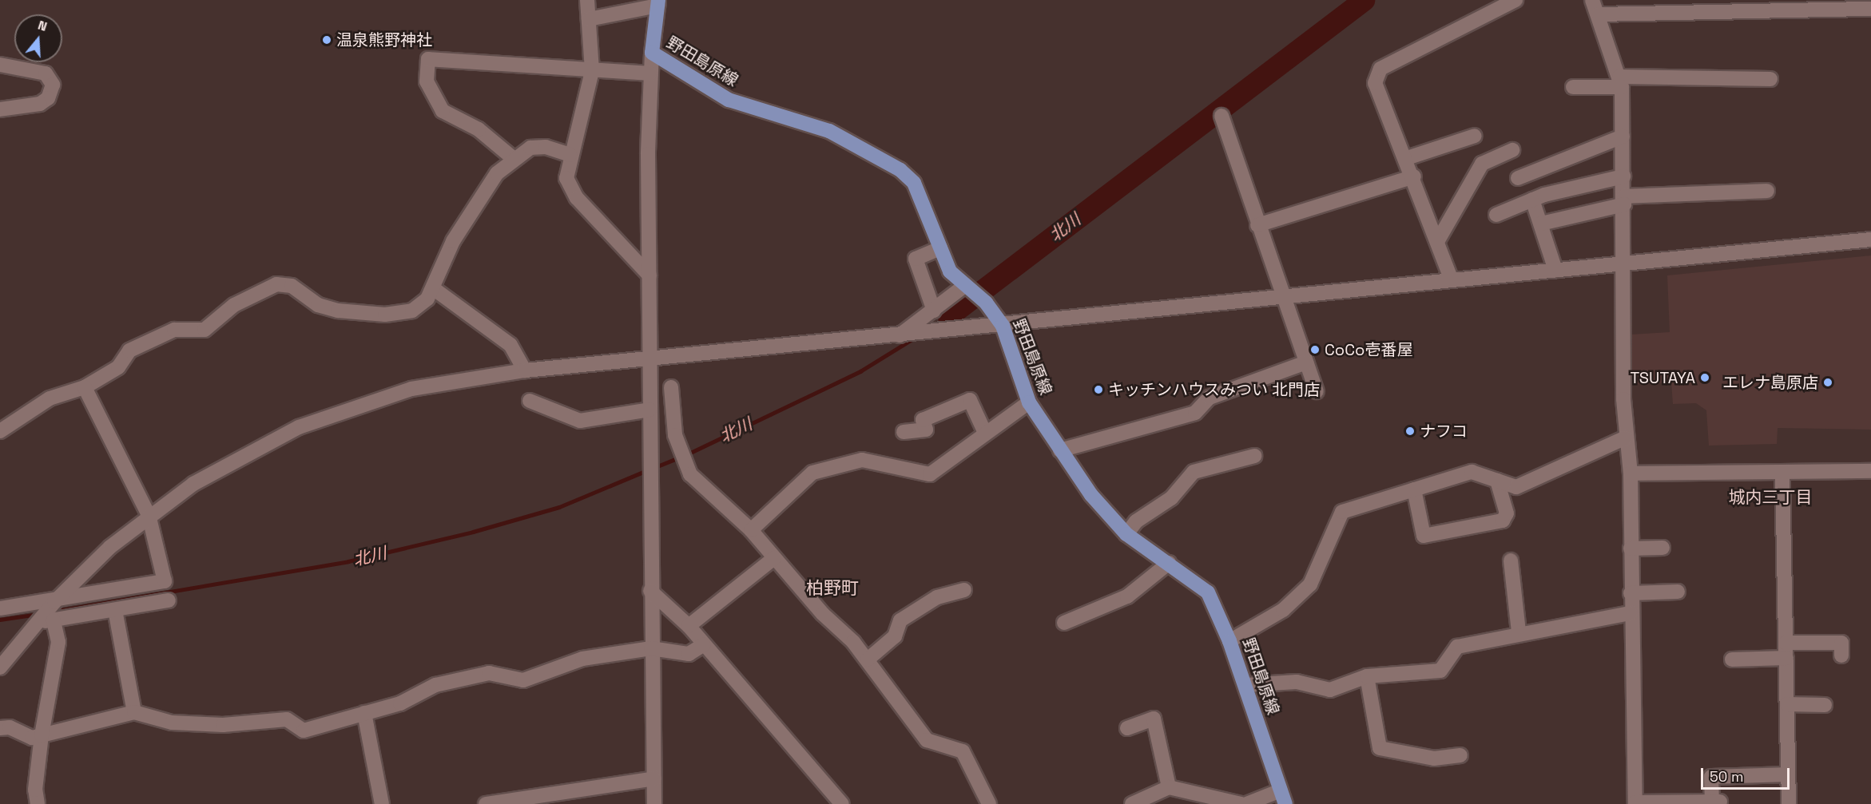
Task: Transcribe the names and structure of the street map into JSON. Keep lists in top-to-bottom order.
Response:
{
  "streets": {
    "main road": ["野田島原線"]
  },
  "districts": ["城内三丁目", "柏野町"],
  "water": ["北川"],
  "places": [
    "温泉熊野神社",
    "CoCo壱番屋",
    "TSUTAYA",
    "エレナ島原店",
    "キッチンハウスみつい 北門店",
    "ナフコ"
  ],
  "scale_bar": "50 m",
  "north": "top"
}
